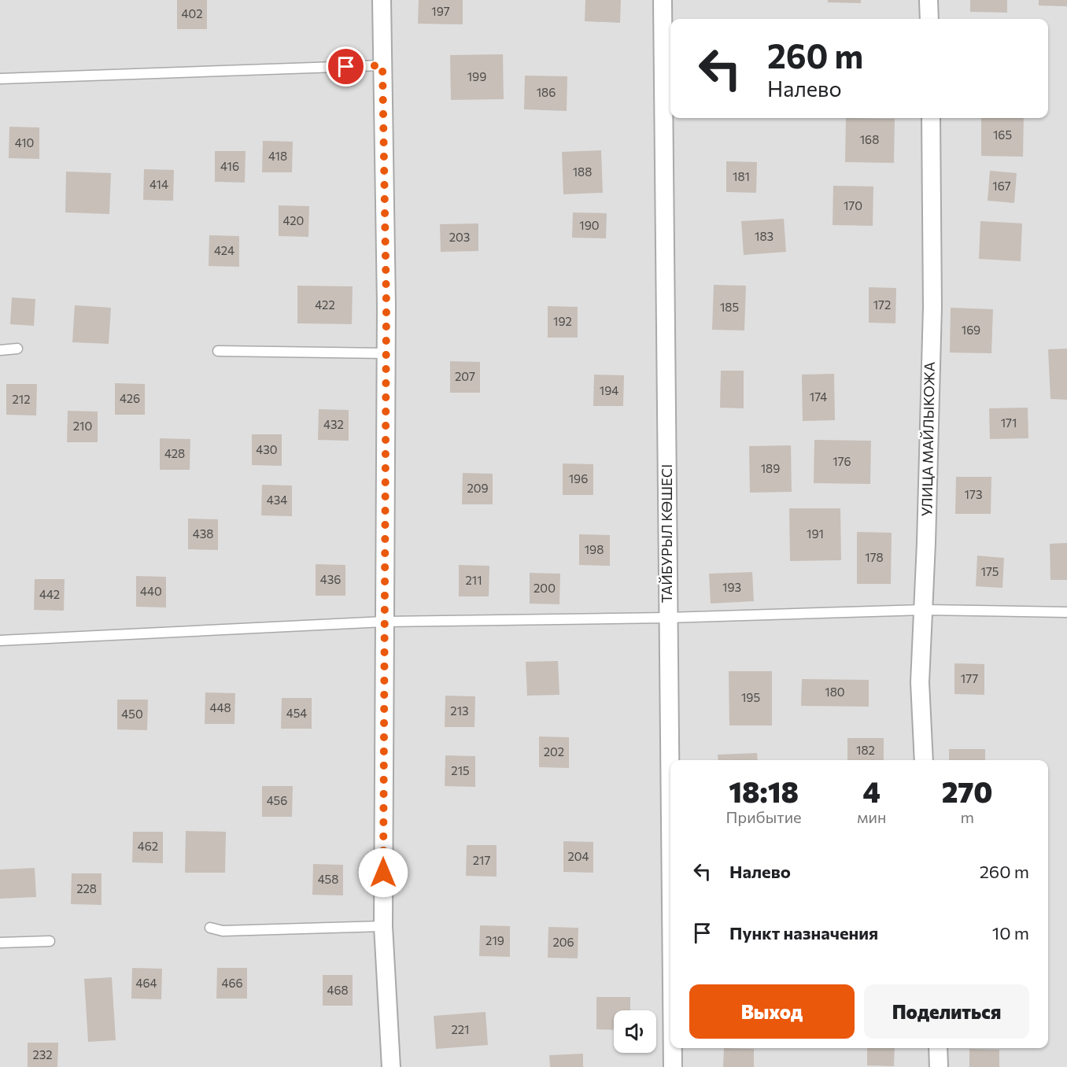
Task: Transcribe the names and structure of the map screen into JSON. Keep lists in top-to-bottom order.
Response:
{
  "streets": {
    "street": ["УЛИЦА МАЙЛЫКОЖА", "ТАЙБУРЫЛ КӨШЕСІ"]
  },
  "house_numbers": [
    "197",
    "402",
    "199",
    "186",
    "165",
    "168",
    "410",
    "418",
    "416",
    "188",
    "181",
    "414",
    "167",
    "170",
    "420",
    "190",
    "183",
    "203",
    "424",
    "422",
    "172",
    "185",
    "192",
    "169",
    "207",
    "194",
    "174",
    "426",
    "212",
    "171",
    "432",
    "210",
    "430",
    "428",
    "176",
    "189",
    "196",
    "209",
    "173",
    "434",
    "438",
    "191",
    "198",
    "178",
    "175",
    "436",
    "211",
    "193",
    "200",
    "440",
    "442",
    "177",
    "180",
    "195",
    "448",
    "213",
    "454",
    "450",
    "182",
    "202",
    "215",
    "456",
    "462",
    "204",
    "217",
    "458",
    "228",
    "219",
    "206",
    "464",
    "466",
    "468",
    "221",
    "232"
  ],
  "page": {
    "turn": ["260 m", "Налево"],
    "eta": [
      "18:18",
      "Прибытие",
      "4",
      "мин",
      "270",
      "m"
    ],
    "list": [
      {
        "name": "Налево",
        "value": "260 m"
      },
      {
        "name": "Пункт назначения",
        "value": "10 m"
      }
    ],
    "buttons": ["Выход", "Поделиться"]
  }
}
